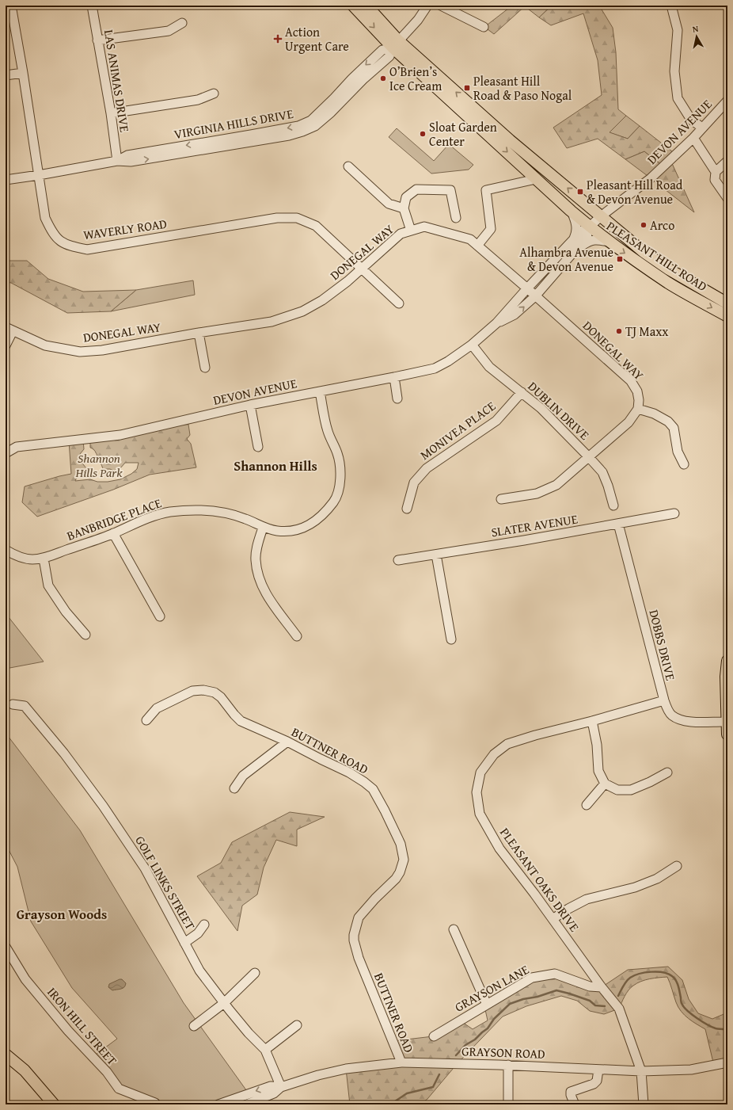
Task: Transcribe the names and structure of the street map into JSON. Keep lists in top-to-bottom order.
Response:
{
  "streets": {
    "main road": ["PLEASANT HILL ROAD"],
    "street": [
      "LAS ANIMAS DRIVE",
      "VIRGINIA HILLS DRIVE",
      "DEVON AVENUE",
      "WAVERLY ROAD",
      "DONEGAL WAY",
      "DUBLIN DRIVE",
      "MONIVEA PLACE",
      "BANBRIDGE PLACE",
      "SLATER AVENUE",
      "DOBBS DRIVE",
      "BUTTNER ROAD",
      "PLEASANT OAKS DRIVE",
      "GOLF LINKS STREET",
      "GRAYSON LANE",
      "IRON HILL STREET",
      "GRAYSON ROAD"
    ]
  },
  "crossings": [
    ["LAS ANIMAS DRIVE", "VIRGINIA HILLS DRIVE"],
    ["VIRGINIA HILLS DRIVE", "WAVERLY ROAD"],
    ["VIRGINIA HILLS DRIVE", "PLEASANT HILL ROAD"],
    ["DEVON AVENUE", "DONEGAL WAY"],
    ["DEVON AVENUE", "PLEASANT HILL ROAD"],
    ["DEVON AVENUE", "DUBLIN DRIVE"],
    ["DEVON AVENUE", "BANBRIDGE PLACE"],
    ["WAVERLY ROAD", "DONEGAL WAY"],
    ["DUBLIN DRIVE", "MONIVEA PLACE"],
    ["SLATER AVENUE", "DOBBS DRIVE"],
    ["DOBBS DRIVE", "PLEASANT OAKS DRIVE"],
    ["BUTTNER ROAD", "GRAYSON ROAD"],
    ["PLEASANT OAKS DRIVE", "GRAYSON LANE"],
    ["GOLF LINKS STREET", "GRAYSON ROAD"]
  ],
  "districts": ["Shannon Hills", "Grayson Woods"],
  "parks": ["Shannon Hills Park"],
  "places": {
    "health": ["Action Urgent Care"],
    "other": [
      "O’Brien’s Ice Cream",
      "Sloat Garden Center",
      "Arco",
      "TJ Maxx"
    ],
    "transit": ["Pleasant Hill Road & Paso Nogal", "Pleasant Hill Road & Devon Avenue", "Alhambra Avenue & Devon Avenue"]
  },
  "north": "top"
}
